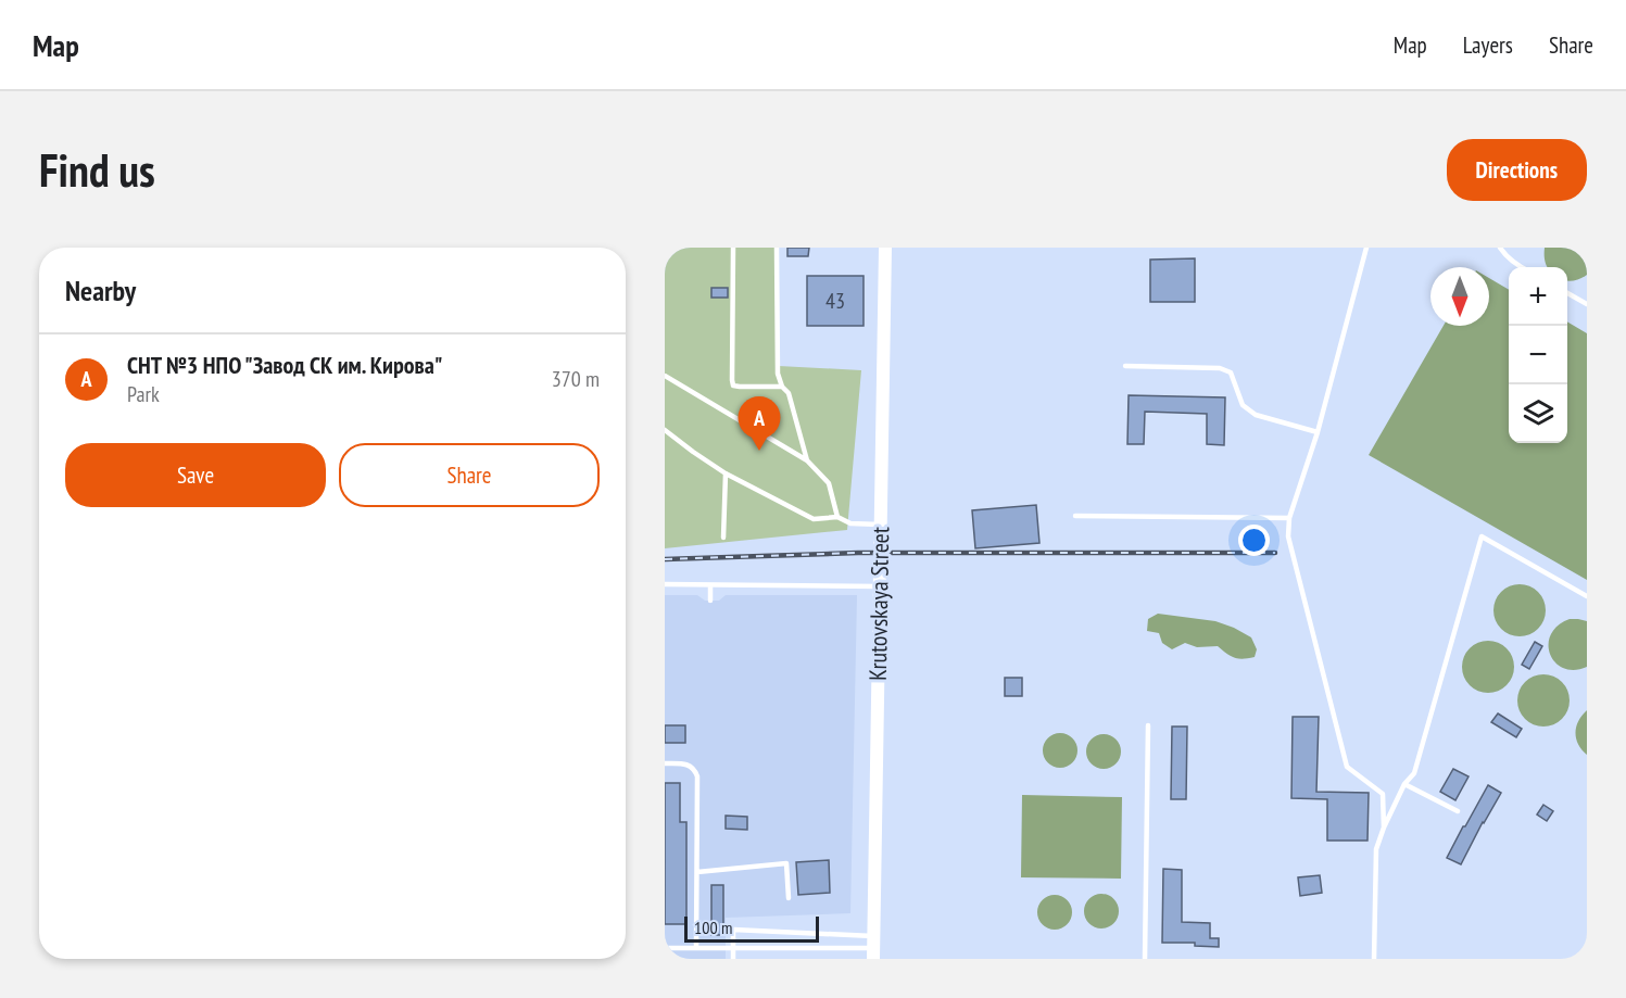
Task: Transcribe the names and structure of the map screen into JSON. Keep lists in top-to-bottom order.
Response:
{
  "streets": {
    "street": ["Krutovskaya Street"]
  },
  "house_numbers": ["43"],
  "scale_bar": "100 m",
  "north": "bottom",
  "page": {
    "header": "Map",
    "nav": ["Map", "Layers", "Share"],
    "buttons": [
      "Directions",
      ["Save", "Share"]
    ],
    "title": "Find us",
    "heading": "Nearby",
    "map_buttons": ["+", "−"],
    "list": [
      {
        "mark": "A",
        "name": "СНТ №3 НПО \"Завод СК им. Кирова\"",
        "note": "Park",
        "value": "370 m"
      }
    ],
    "pins": "A",
    "scale": "100 m"
  }
}
